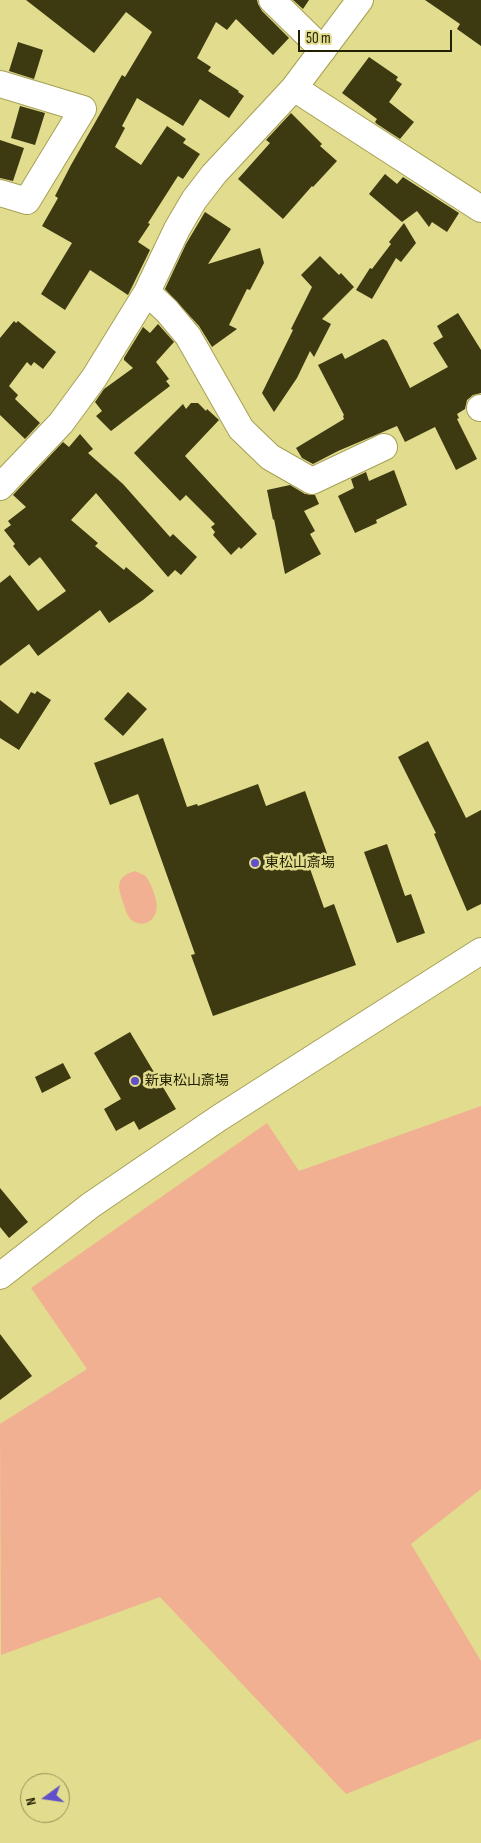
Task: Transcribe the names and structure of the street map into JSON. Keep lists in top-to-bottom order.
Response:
{
  "places": ["東松山斎場", "新東松山斎場"],
  "scale_bar": "50 m",
  "north": "left"
}
